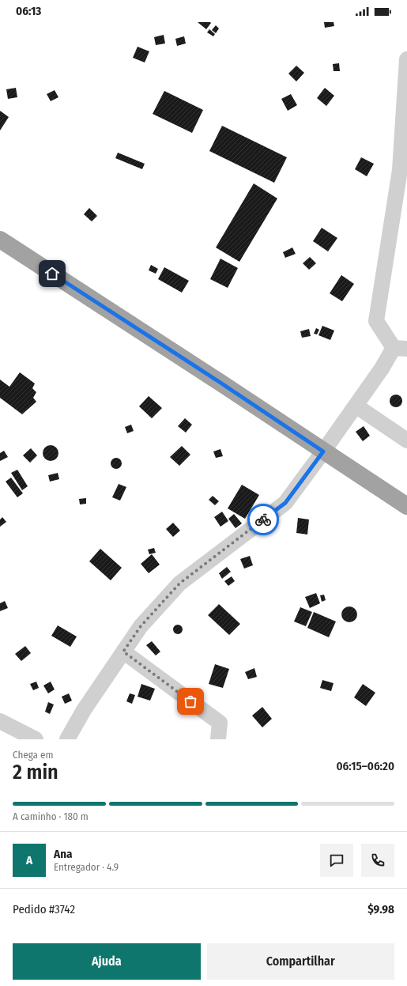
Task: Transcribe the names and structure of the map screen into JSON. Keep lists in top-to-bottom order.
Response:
{
  "page": {
    "status": "06:13",
    "heading": ["2 min", "Chega em", "06:15–06:20"],
    "panel": [
      "Ana",
      "Entregador · 4.9",
      "Pedido #3742",
      "$9.98"
    ],
    "bar": "A caminho · 180 m",
    "round": "A",
    "buttons": ["Ajuda", "Compartilhar"]
  }
}
